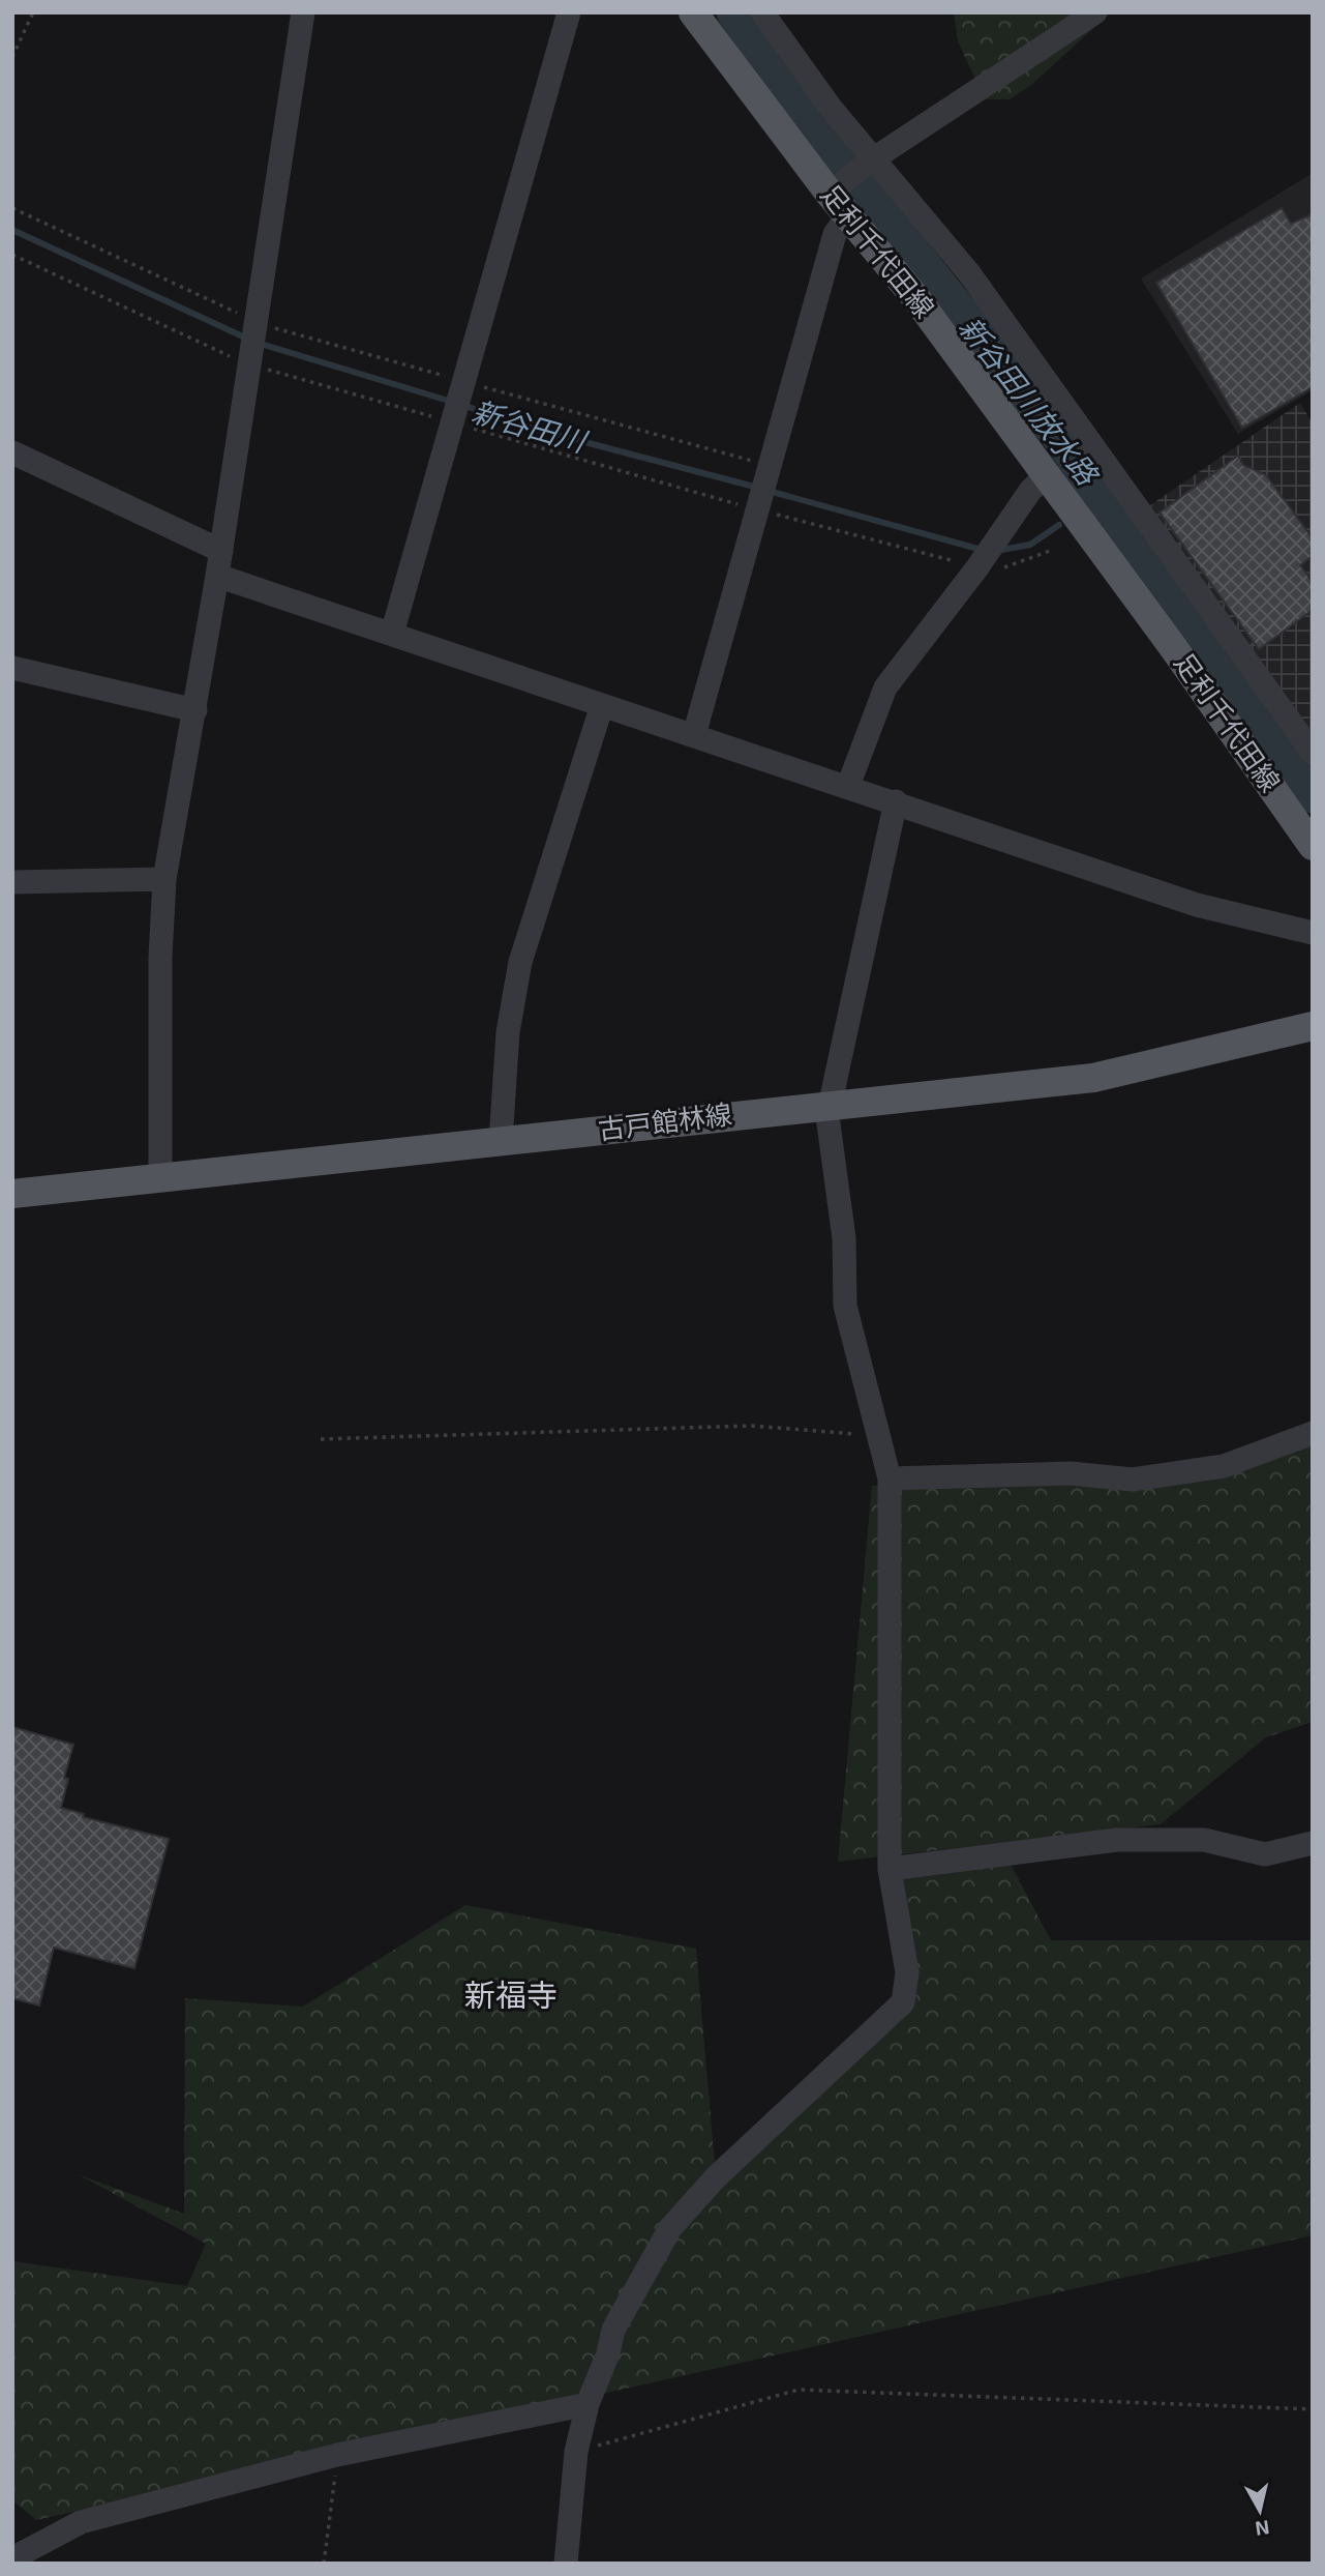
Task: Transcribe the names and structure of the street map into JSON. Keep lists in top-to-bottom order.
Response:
{
  "streets": {
    "main road": ["足利千代田線", "古戸館林線"]
  },
  "districts": ["新福寺"],
  "water": ["新谷田川放水路", "新谷田川"],
  "north": "bottom"
}
